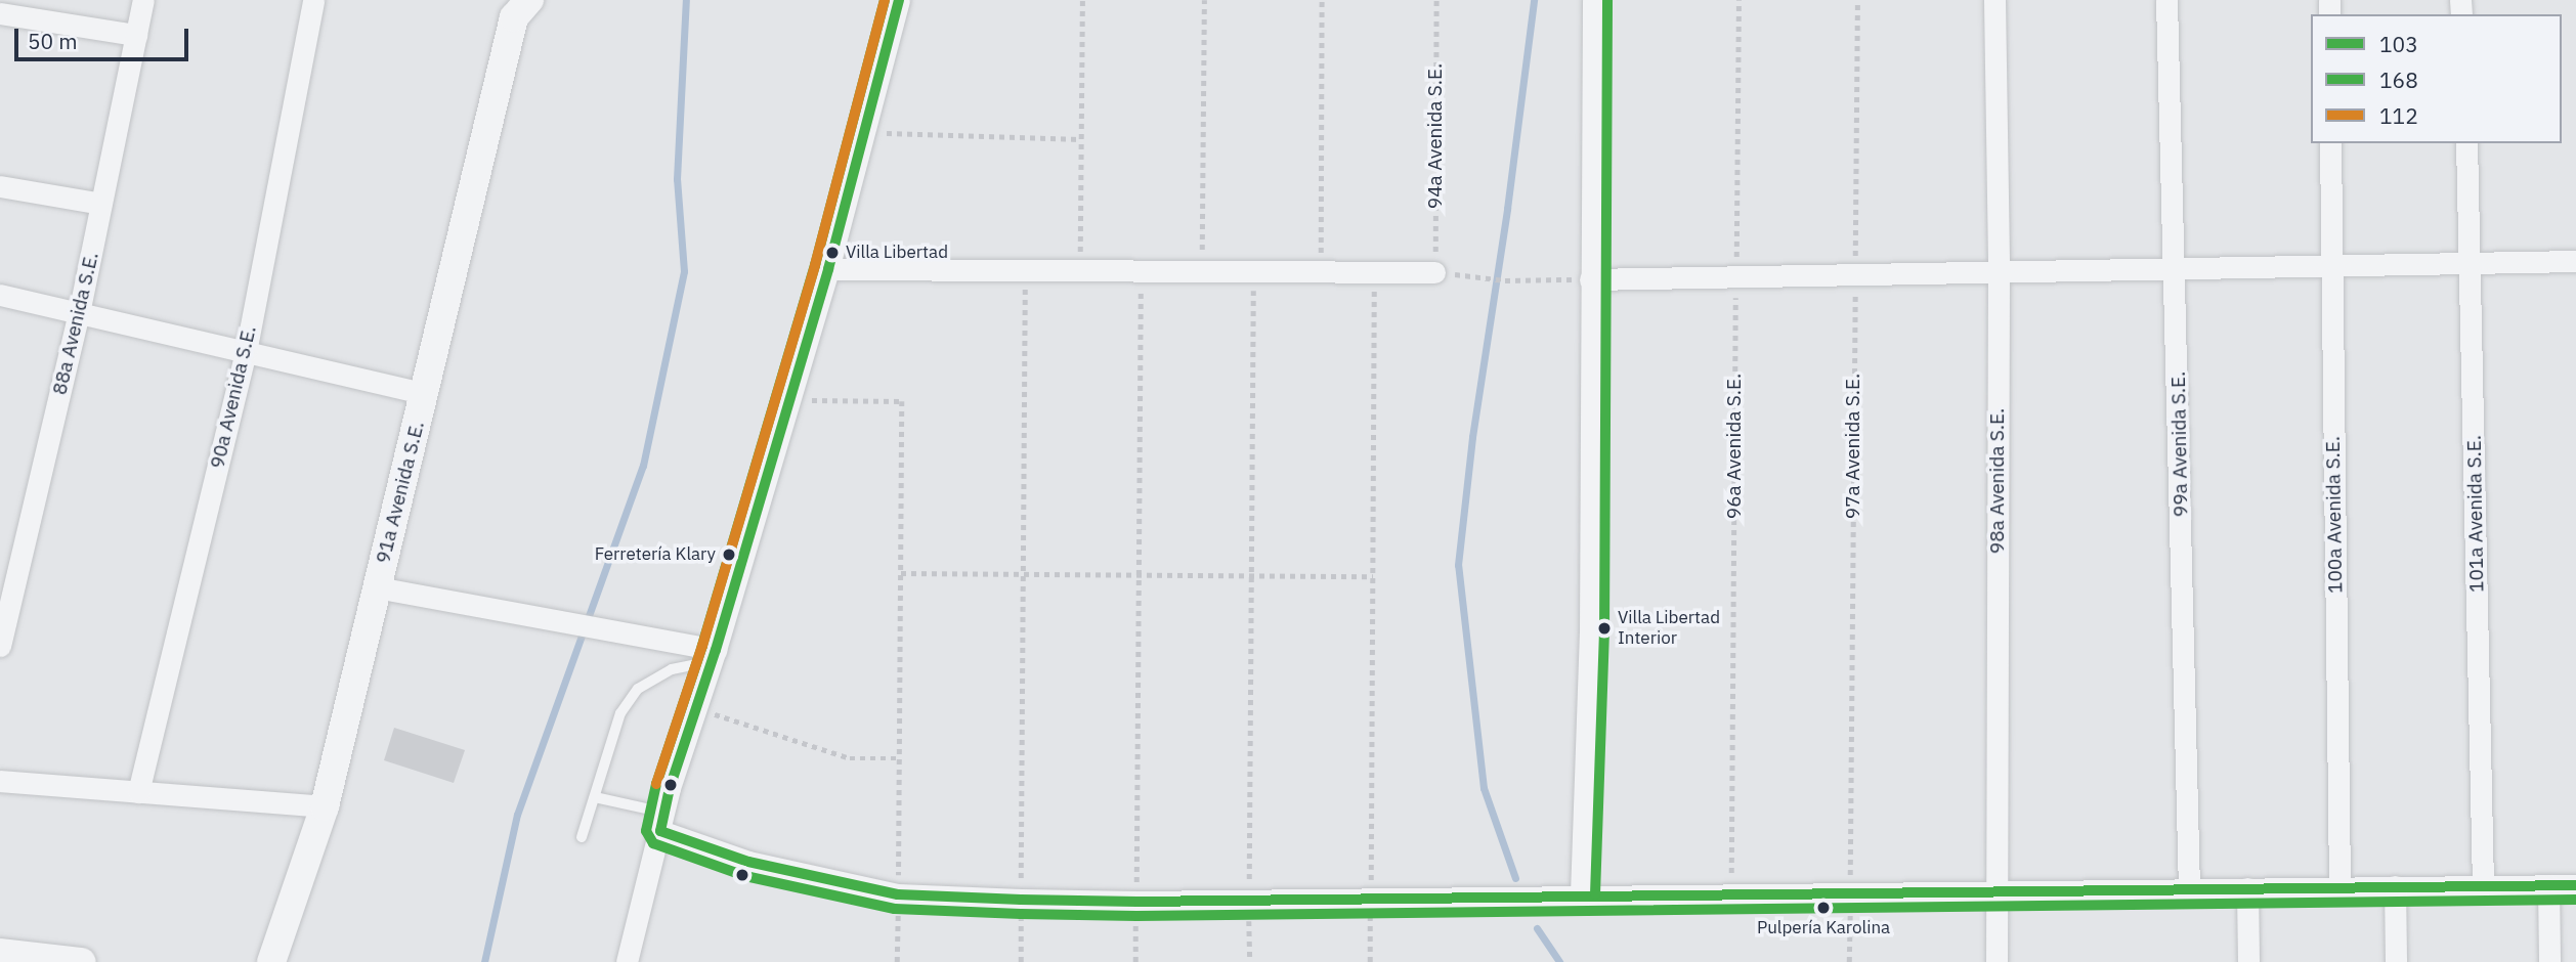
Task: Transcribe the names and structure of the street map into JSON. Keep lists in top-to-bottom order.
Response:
{
  "streets": {
    "street": [
      "88a Avenida S.E.",
      "90a Avenida S.E.",
      "99a Avenida S.E.",
      "98a Avenida S.E.",
      "91a Avenida S.E.",
      "101a Avenida S.E.",
      "100a Avenida S.E."
    ],
    "path": ["94a Avenida S.E.", "96a Avenida S.E.", "97a Avenida S.E."]
  },
  "places": [
    "Villa Libertad",
    "Ferretería Klary",
    "Villa Libertad Interior",
    "Pulpería Karolina"
  ],
  "lines": ["transit line 103", "transit line 168", "transit line 112"],
  "legend": ["103", "168", "112"],
  "scale_bar": "50 m"
}
